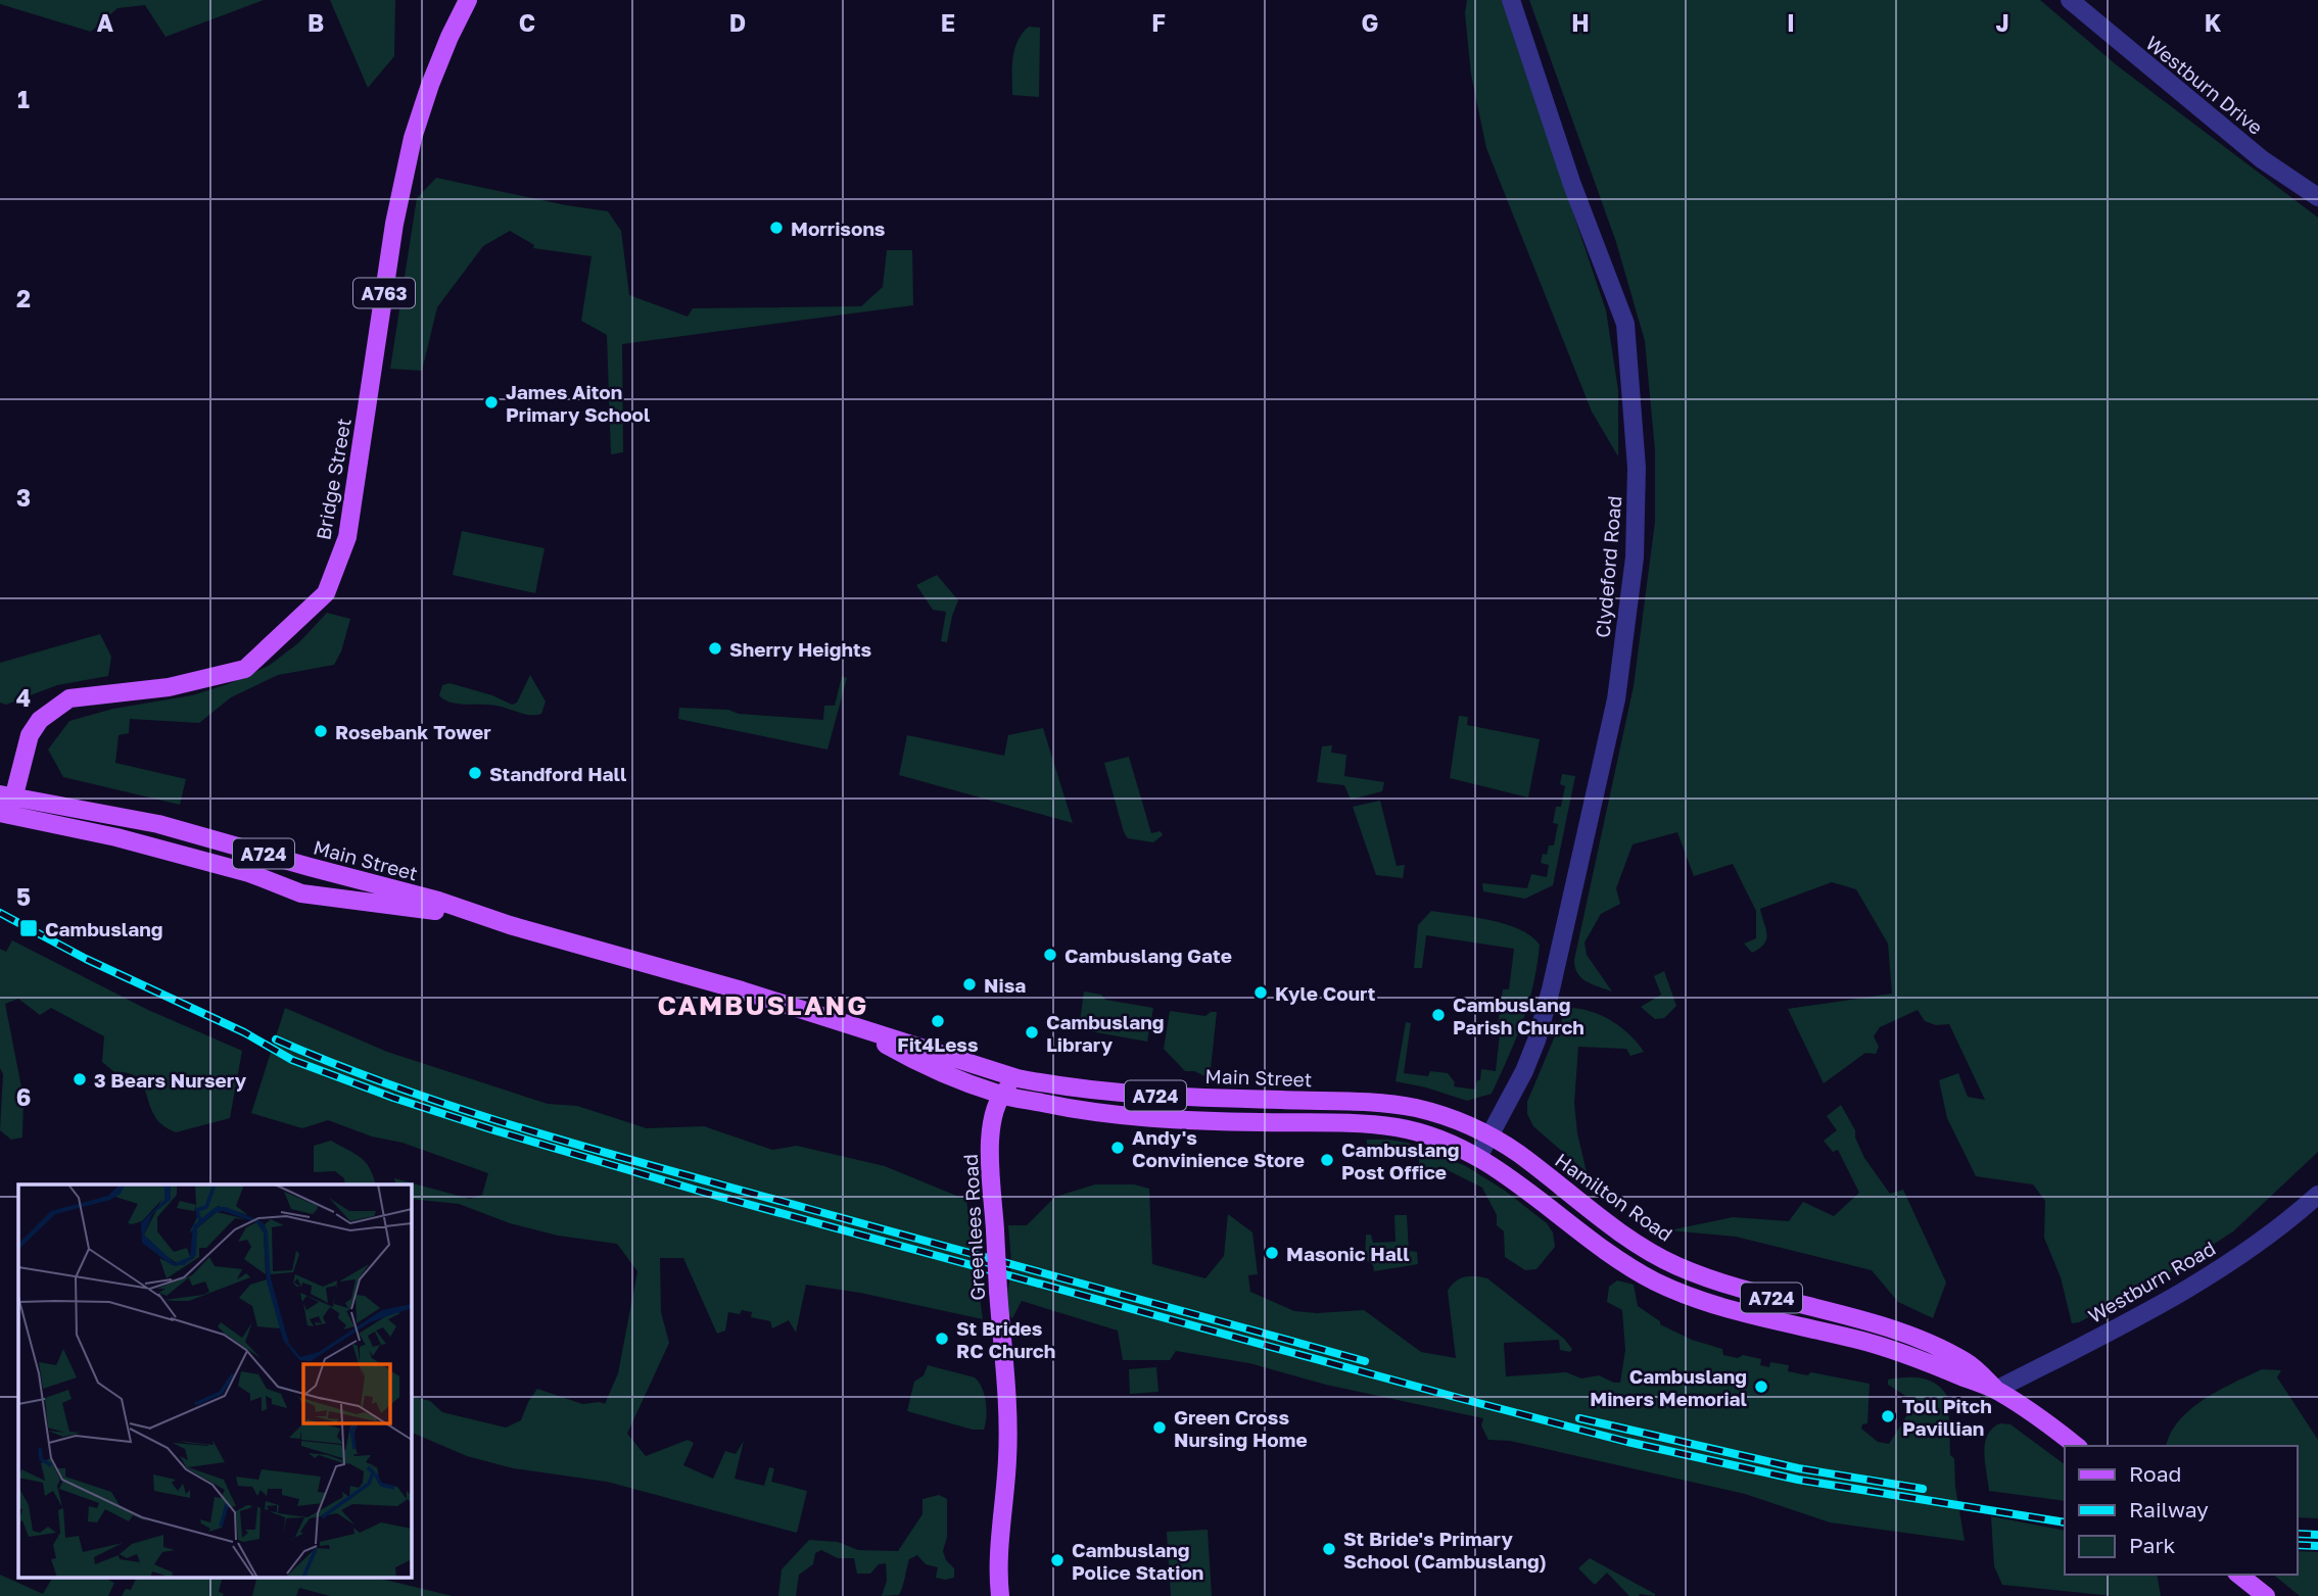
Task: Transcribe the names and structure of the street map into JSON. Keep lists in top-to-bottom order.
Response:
{
  "streets": {
    "main road": [
      "A763",
      "Bridge Street",
      "A724",
      "Main Street",
      "Hamilton Road",
      "Greenlees Road"
    ],
    "street": ["Westburn Drive", "Clydeford Road", "Westburn Road"]
  },
  "crossings": [
    ["Bridge Street", "Main Street"],
    ["Clydeford Road", "Main Street"],
    ["Clydeford Road", "Hamilton Road"],
    ["Main Street", "Hamilton Road"],
    ["Main Street", "Greenlees Road"],
    ["Hamilton Road", "Westburn Road"]
  ],
  "districts": ["CAMBUSLANG"],
  "places": {
    "other": [
      "Morrisons",
      "James Aiton Primary School",
      "Sherry Heights",
      "Rosebank Tower",
      "Standford Hall",
      "Cambuslang Gate",
      "Nisa",
      "Kyle Court",
      "Cambuslang Parish Church",
      "Fit4Less",
      "Cambuslang Library",
      "3 Bears Nursery",
      "Andy's Convinience Store",
      "Cambuslang Post Office",
      "Masonic Hall",
      "St Brides RC Church",
      "Cambuslang Miners Memorial",
      "Toll Pitch Pavillian",
      "Green Cross Nursing Home",
      "St Bride's Primary School (Cambuslang)",
      "Cambuslang Police Station"
    ],
    "transit": ["Cambuslang"]
  },
  "legend": ["Road", "Railway", "Park"],
  "grid": {
    "columns": [
      "A",
      "B",
      "C",
      "D",
      "E",
      "F",
      "G",
      "H",
      "I",
      "J",
      "K"
    ],
    "rows": [
      "1",
      "2",
      "3",
      "4",
      "5",
      "6"
    ]
  }
}
